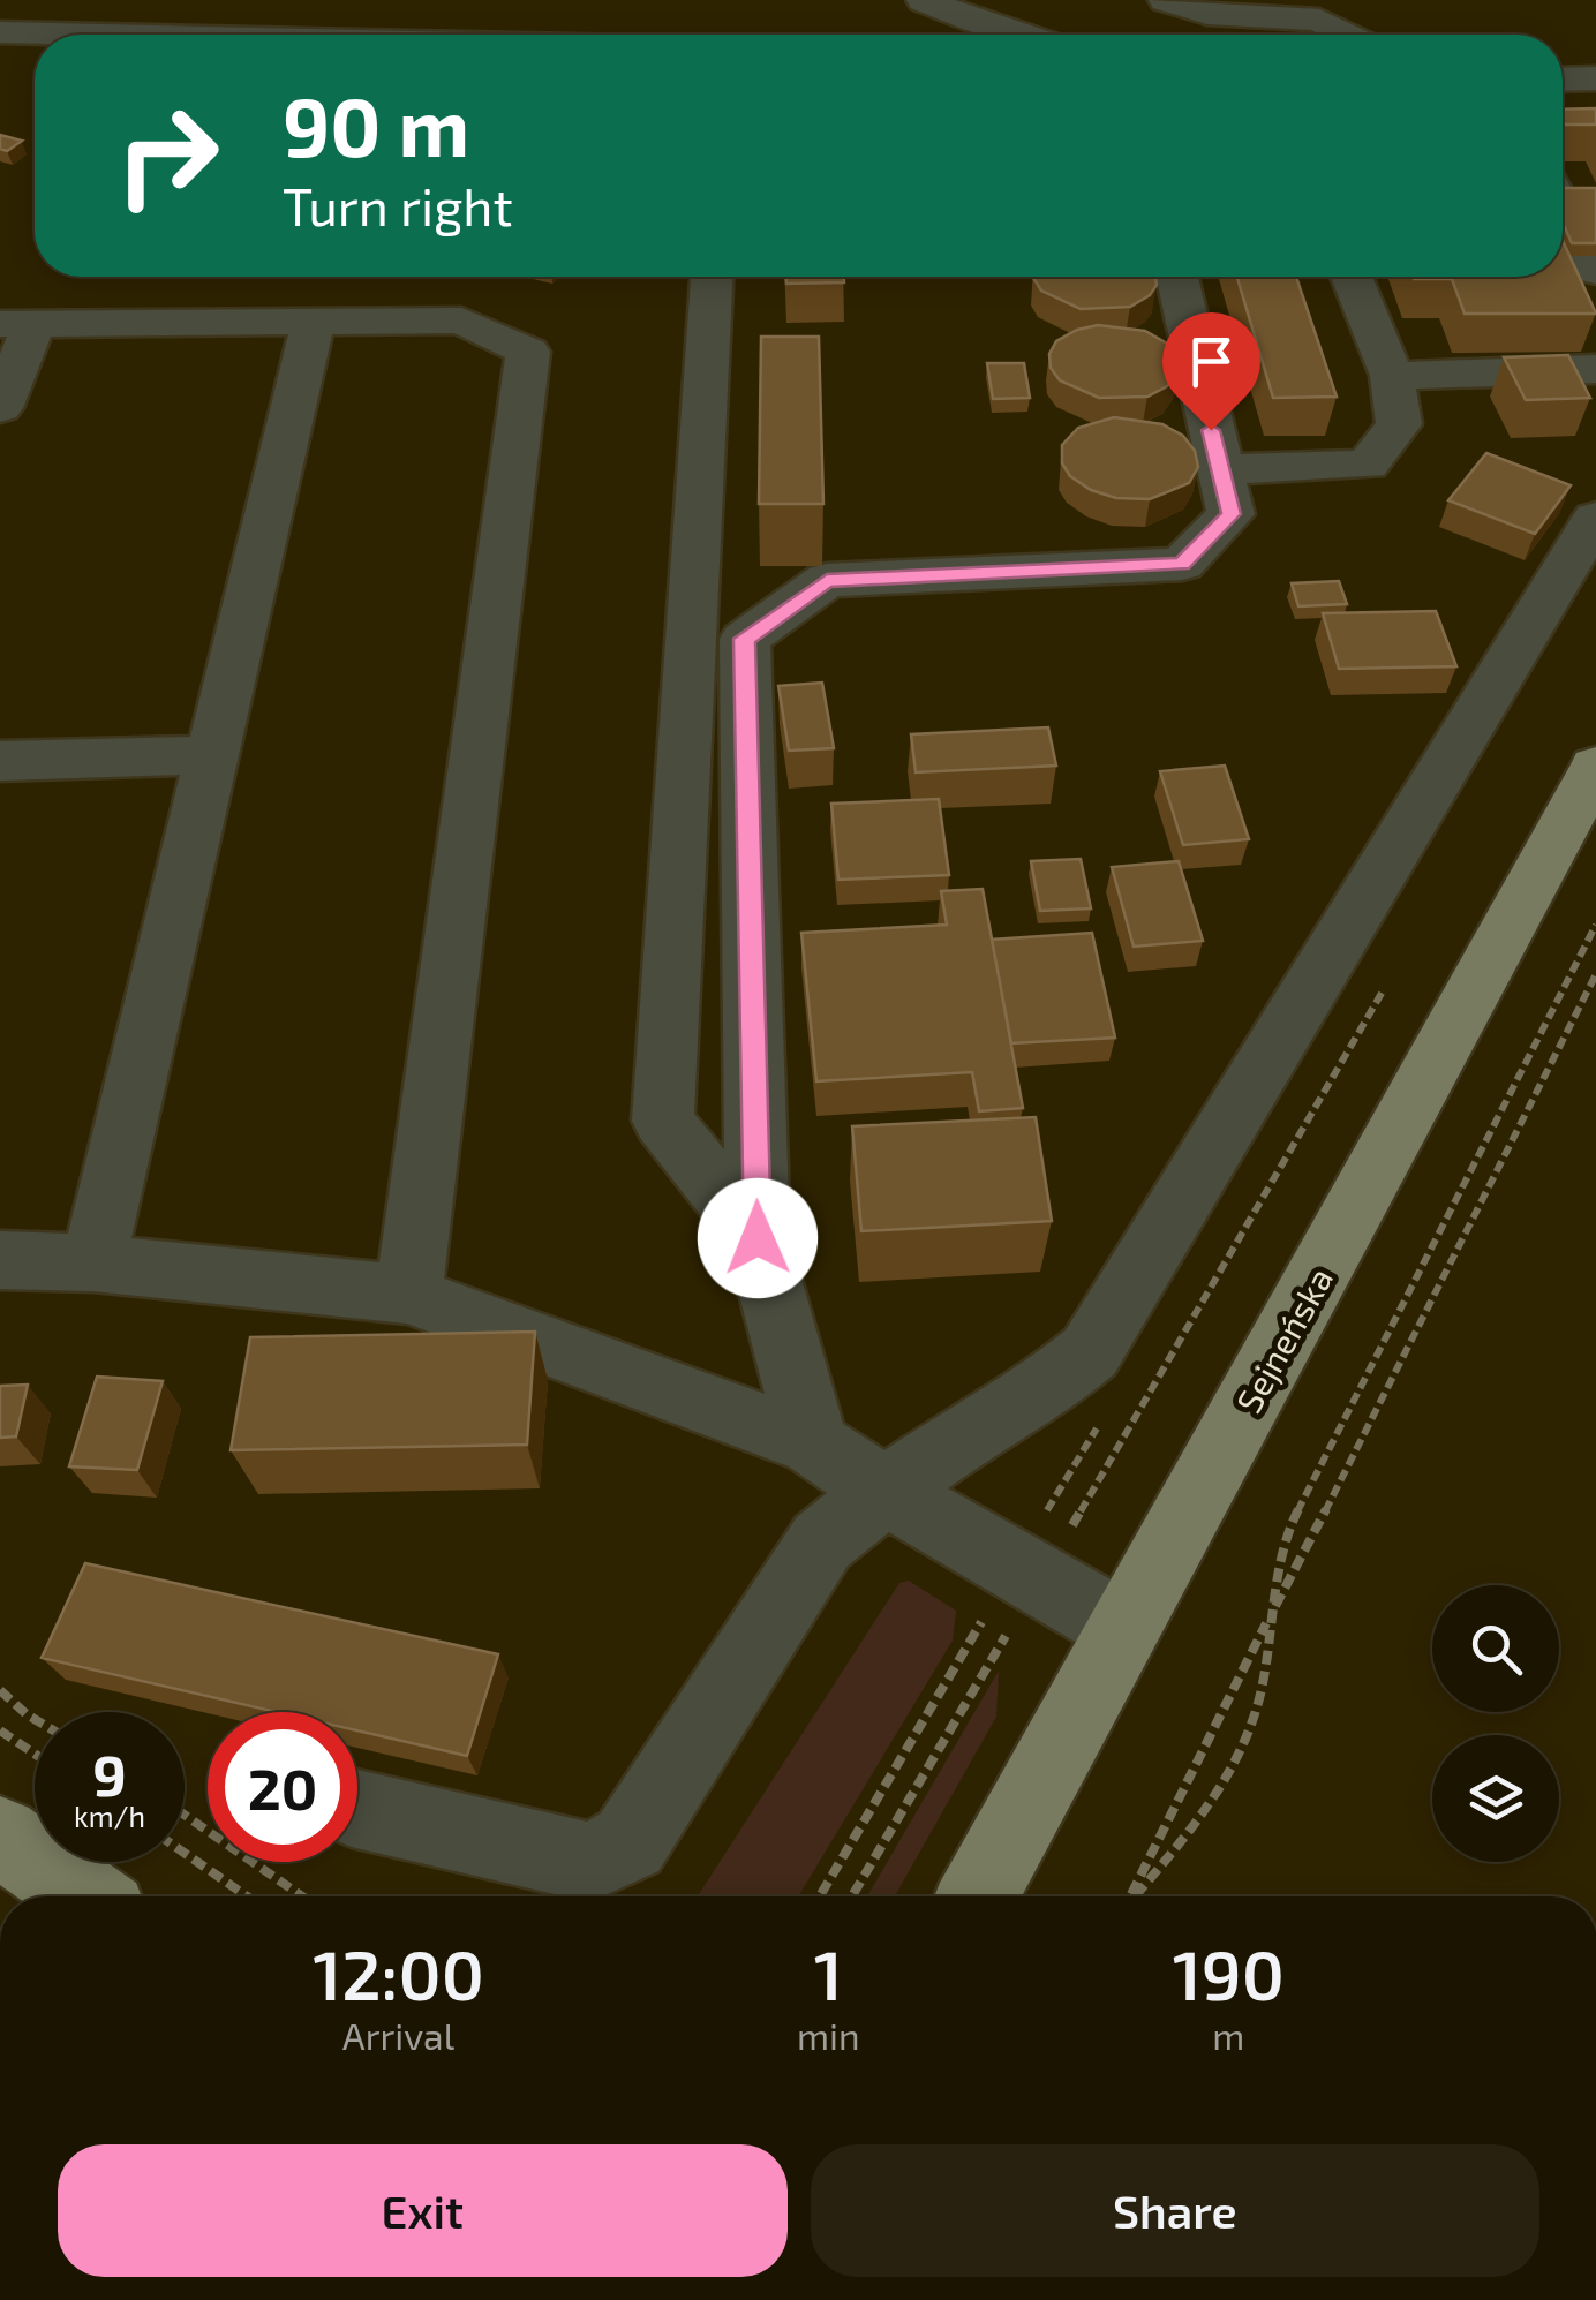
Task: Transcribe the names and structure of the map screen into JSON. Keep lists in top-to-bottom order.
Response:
{
  "streets": {
    "main road": ["Sejneńska"]
  },
  "page": {
    "turn": ["90 m", "Turn right"],
    "speed": "9 km/h",
    "limit": "20",
    "eta": [
      "12:00",
      "Arrival",
      "1",
      "min",
      "190",
      "m"
    ],
    "buttons": ["Exit", "Share"]
  }
}
